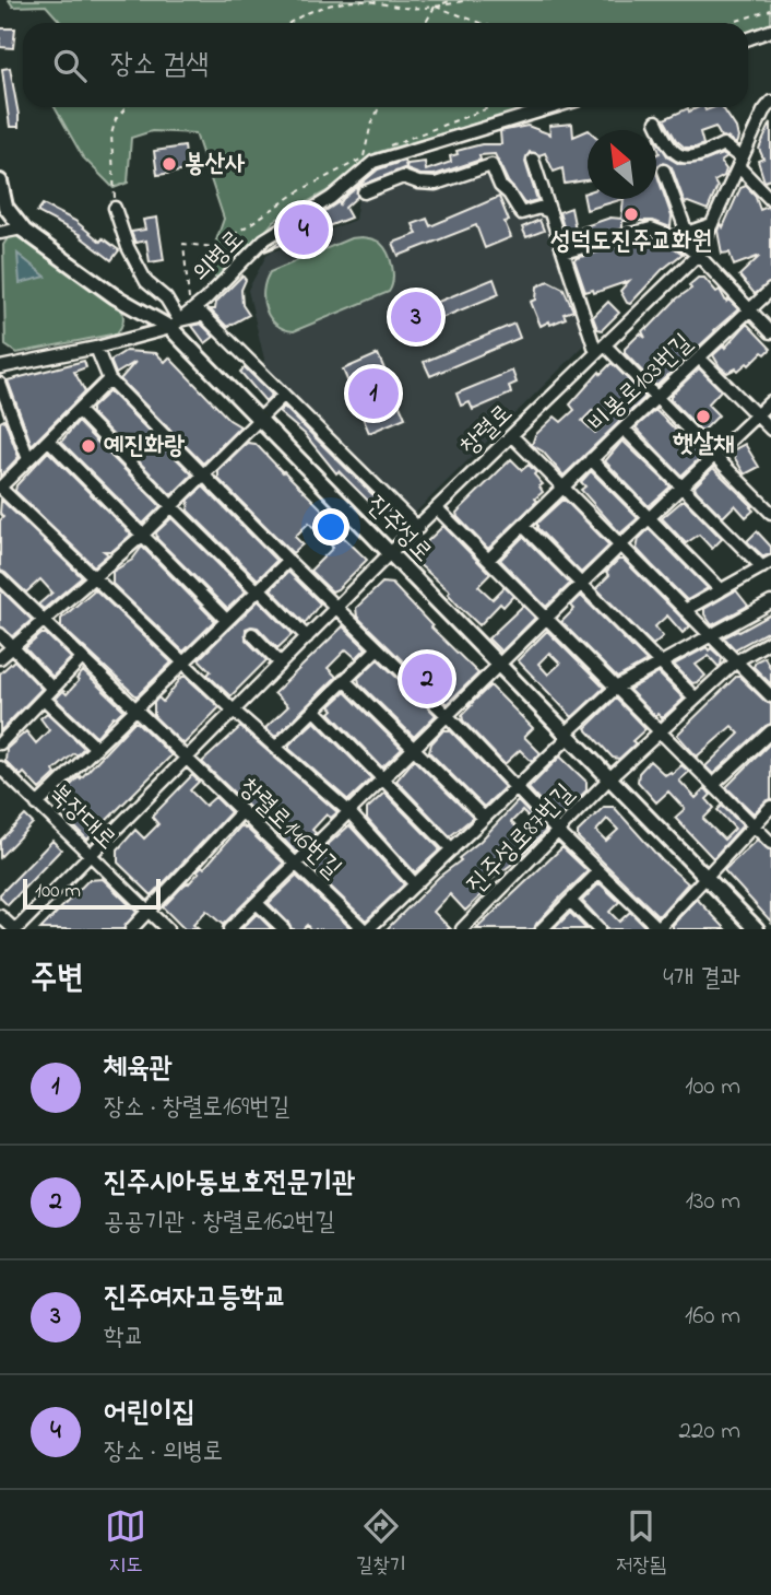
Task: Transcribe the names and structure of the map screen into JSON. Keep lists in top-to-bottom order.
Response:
{
  "streets": {
    "main road": ["진주성로"],
    "street": [
      "의병로",
      "비봉로103번길",
      "창렬로",
      "북장대로",
      "창렬로146번길",
      "진주성로87번길"
    ]
  },
  "crossings": [
    ["의병로", "진주성로"],
    ["창렬로", "진주성로"],
    ["창렬로", "북장대로"],
    ["창렬로", "창렬로146번길"],
    ["진주성로", "진주성로87번길"]
  ],
  "places": [
    "봉산사",
    "성덕도진주교화원",
    "햇살채",
    "예진화랑"
  ],
  "scale_bar": "100 m",
  "north": "top left",
  "page": {
    "search": "장소 검색",
    "pins": [
      "4",
      "3",
      "1",
      "2"
    ],
    "scale": "100 m",
    "heading": ["주변", "4개 결과"],
    "list": [
      {
        "mark": "1",
        "name": "체육관",
        "note": "장소 · 창렬로169번길",
        "value": "100 m"
      },
      {
        "mark": "2",
        "name": "진주시아동보호전문기관",
        "note": "공공기관 · 창렬로162번길",
        "value": "130 m"
      },
      {
        "mark": "3",
        "name": "진주여자고등학교",
        "note": "학교",
        "value": "160 m"
      },
      {
        "mark": "4",
        "name": "어린이집",
        "note": "장소 · 의병로",
        "value": "220 m"
      }
    ],
    "nav": ["지도", "길찾기", "저장됨"]
  }
}
